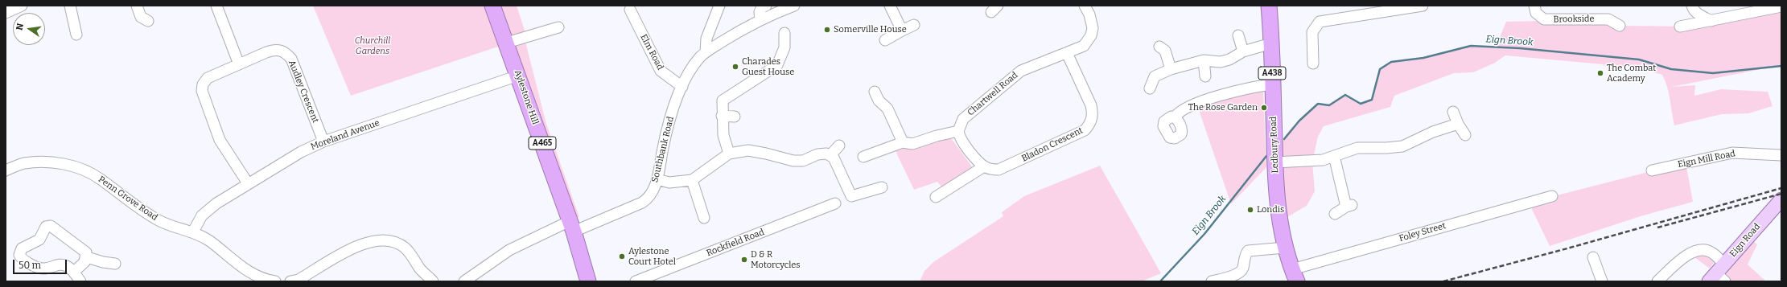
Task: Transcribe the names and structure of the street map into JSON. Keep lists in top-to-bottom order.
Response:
{
  "streets": {
    "highway": [
      "A438",
      "Aylestone Hill",
      "A465",
      "Ledbury Road"
    ],
    "main road": ["Eign Road"],
    "street": [
      "Brookside",
      "Elm Road",
      "Audley Crescent",
      "Chartwell Road",
      "Moreland Avenue",
      "Bladon Crescent",
      "Southbank Road",
      "Eign Mill Road",
      "Penn Grove Road",
      "Foley Street",
      "Rockfield Road"
    ]
  },
  "crossings": [
    ["Elm Road", "Southbank Road"],
    ["Audley Crescent", "Moreland Avenue"],
    ["Chartwell Road", "Bladon Crescent"],
    ["Aylestone Hill", "Moreland Avenue"],
    ["Aylestone Hill", "Southbank Road"],
    ["Moreland Avenue", "Penn Grove Road"],
    ["Ledbury Road", "Foley Street"]
  ],
  "water": ["Eign Brook"],
  "parks": ["Churchill Gardens"],
  "places": [
    "Somerville House",
    "Charades Guest House",
    "The Combat Academy",
    "The Rose Garden",
    "Londis",
    "Aylestone Court Hotel",
    "D & R Motorcycles"
  ],
  "scale_bar": "50 m",
  "north": "left"
}
